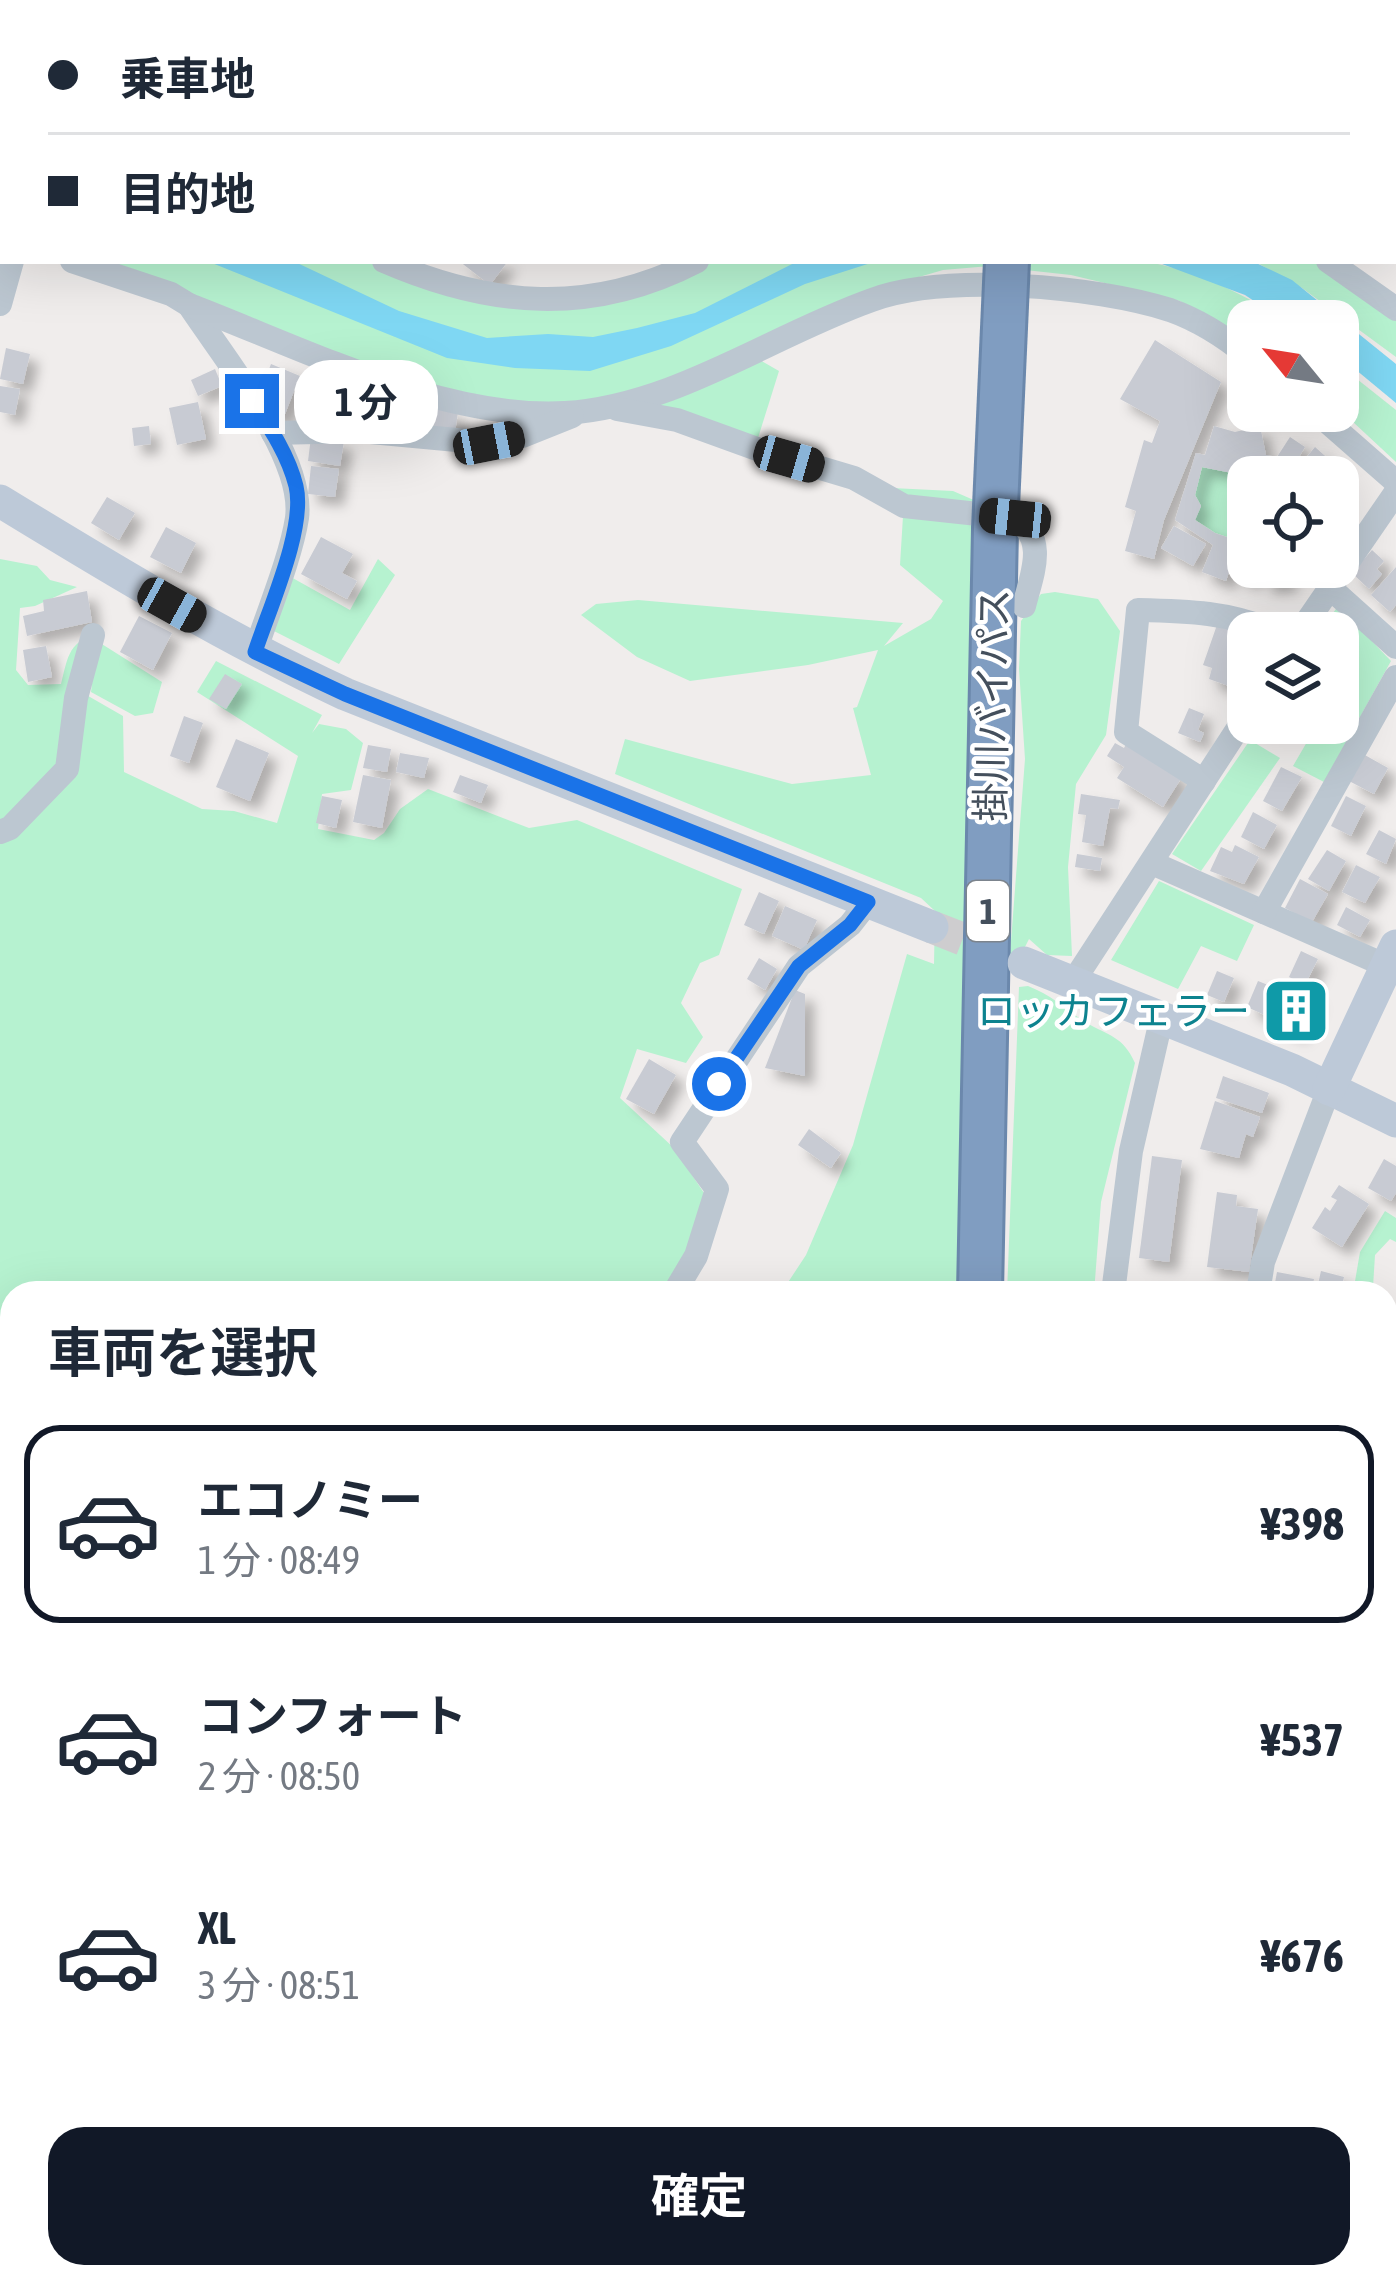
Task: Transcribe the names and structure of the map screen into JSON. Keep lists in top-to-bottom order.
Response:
{
  "streets": {
    "highway": ["掛川バイパス", "1"]
  },
  "places": {
    "building": ["ロッカフェラー"]
  },
  "north": "top left",
  "page": {
    "banner": ["乗車地", "目的地"],
    "bubble": "1 分",
    "heading": "車両を選択",
    "list": [
      {
        "name": "エコノミー",
        "note": "1 分 · 08:49",
        "value": "¥398"
      },
      {
        "name": "コンフォート",
        "note": "2 分 · 08:50",
        "value": "¥537"
      },
      {
        "name": "XL",
        "note": "3 分 · 08:51",
        "value": "¥676"
      }
    ],
    "buttons": "確定"
  }
}
